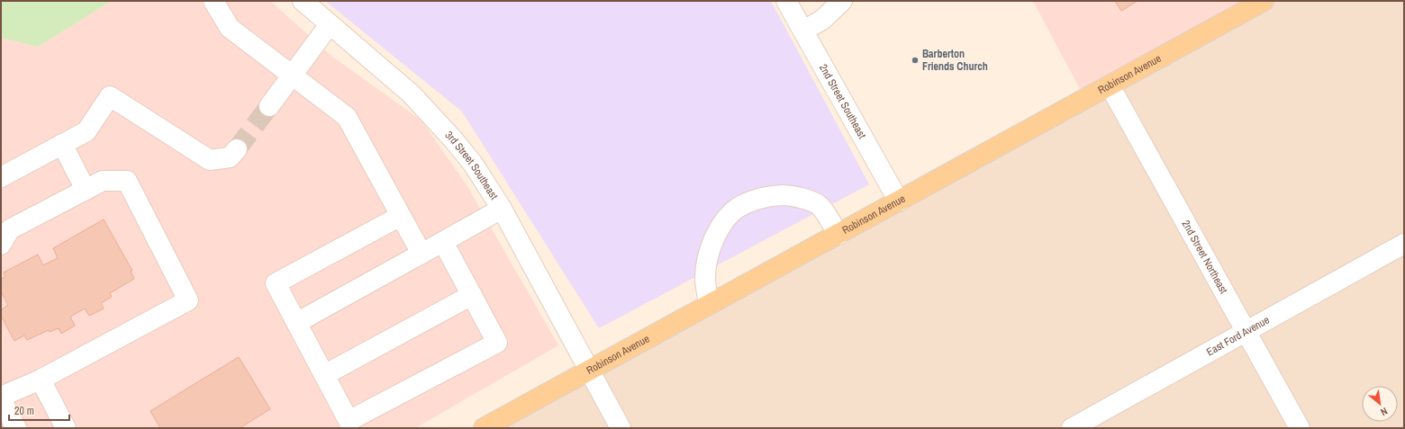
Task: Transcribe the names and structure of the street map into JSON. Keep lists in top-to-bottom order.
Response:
{
  "streets": {
    "main road": ["Robinson Avenue"],
    "street": [
      "2nd Street Southeast",
      "3rd Street Southeast",
      "2nd Street Northeast",
      "East Ford Avenue"
    ]
  },
  "crossings": [
    ["Robinson Avenue", "2nd Street Southeast"],
    ["Robinson Avenue", "3rd Street Southeast"],
    ["Robinson Avenue", "2nd Street Northeast"],
    ["2nd Street Northeast", "East Ford Avenue"]
  ],
  "places": ["Barberton Friends Church"],
  "scale_bar": "20 m",
  "north": "bottom right"
}
